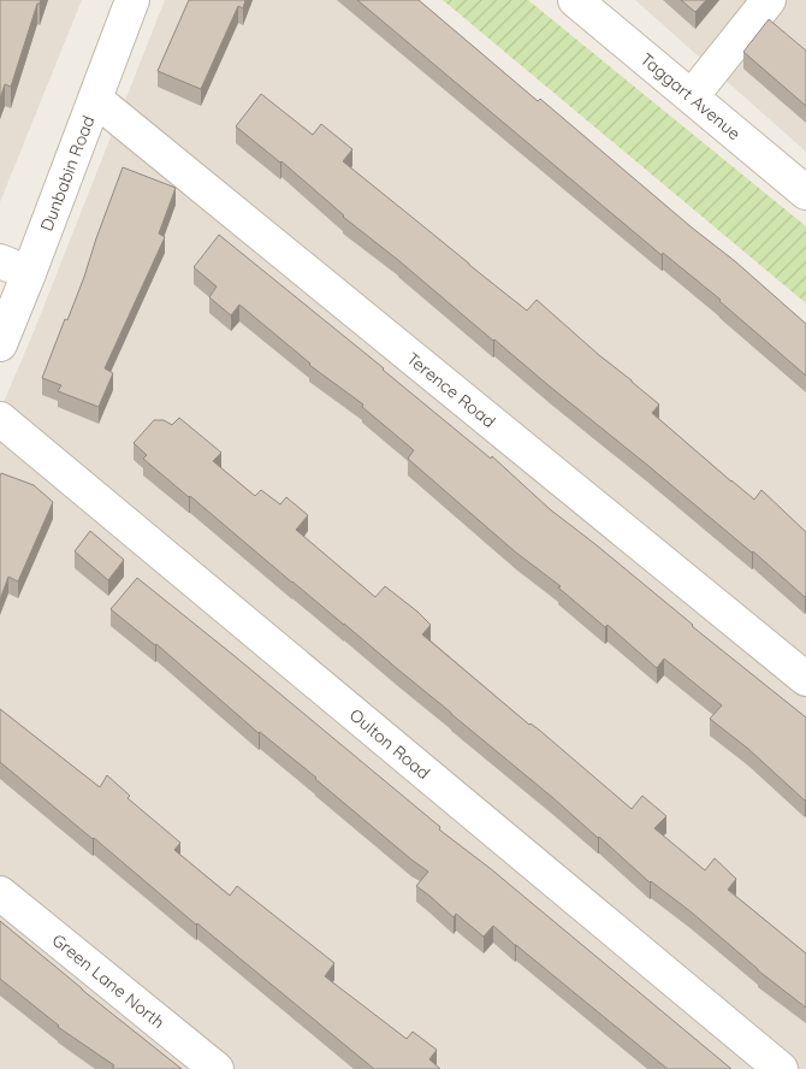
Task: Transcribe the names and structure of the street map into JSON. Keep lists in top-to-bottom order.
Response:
{
  "streets": {
    "street": [
      "Taggart Avenue",
      "Dunbabin Road",
      "Terence Road",
      "Oulton Road",
      "Green Lane North"
    ]
  },
  "crossings": [
    ["Dunbabin Road", "Terence Road"]
  ]
}
